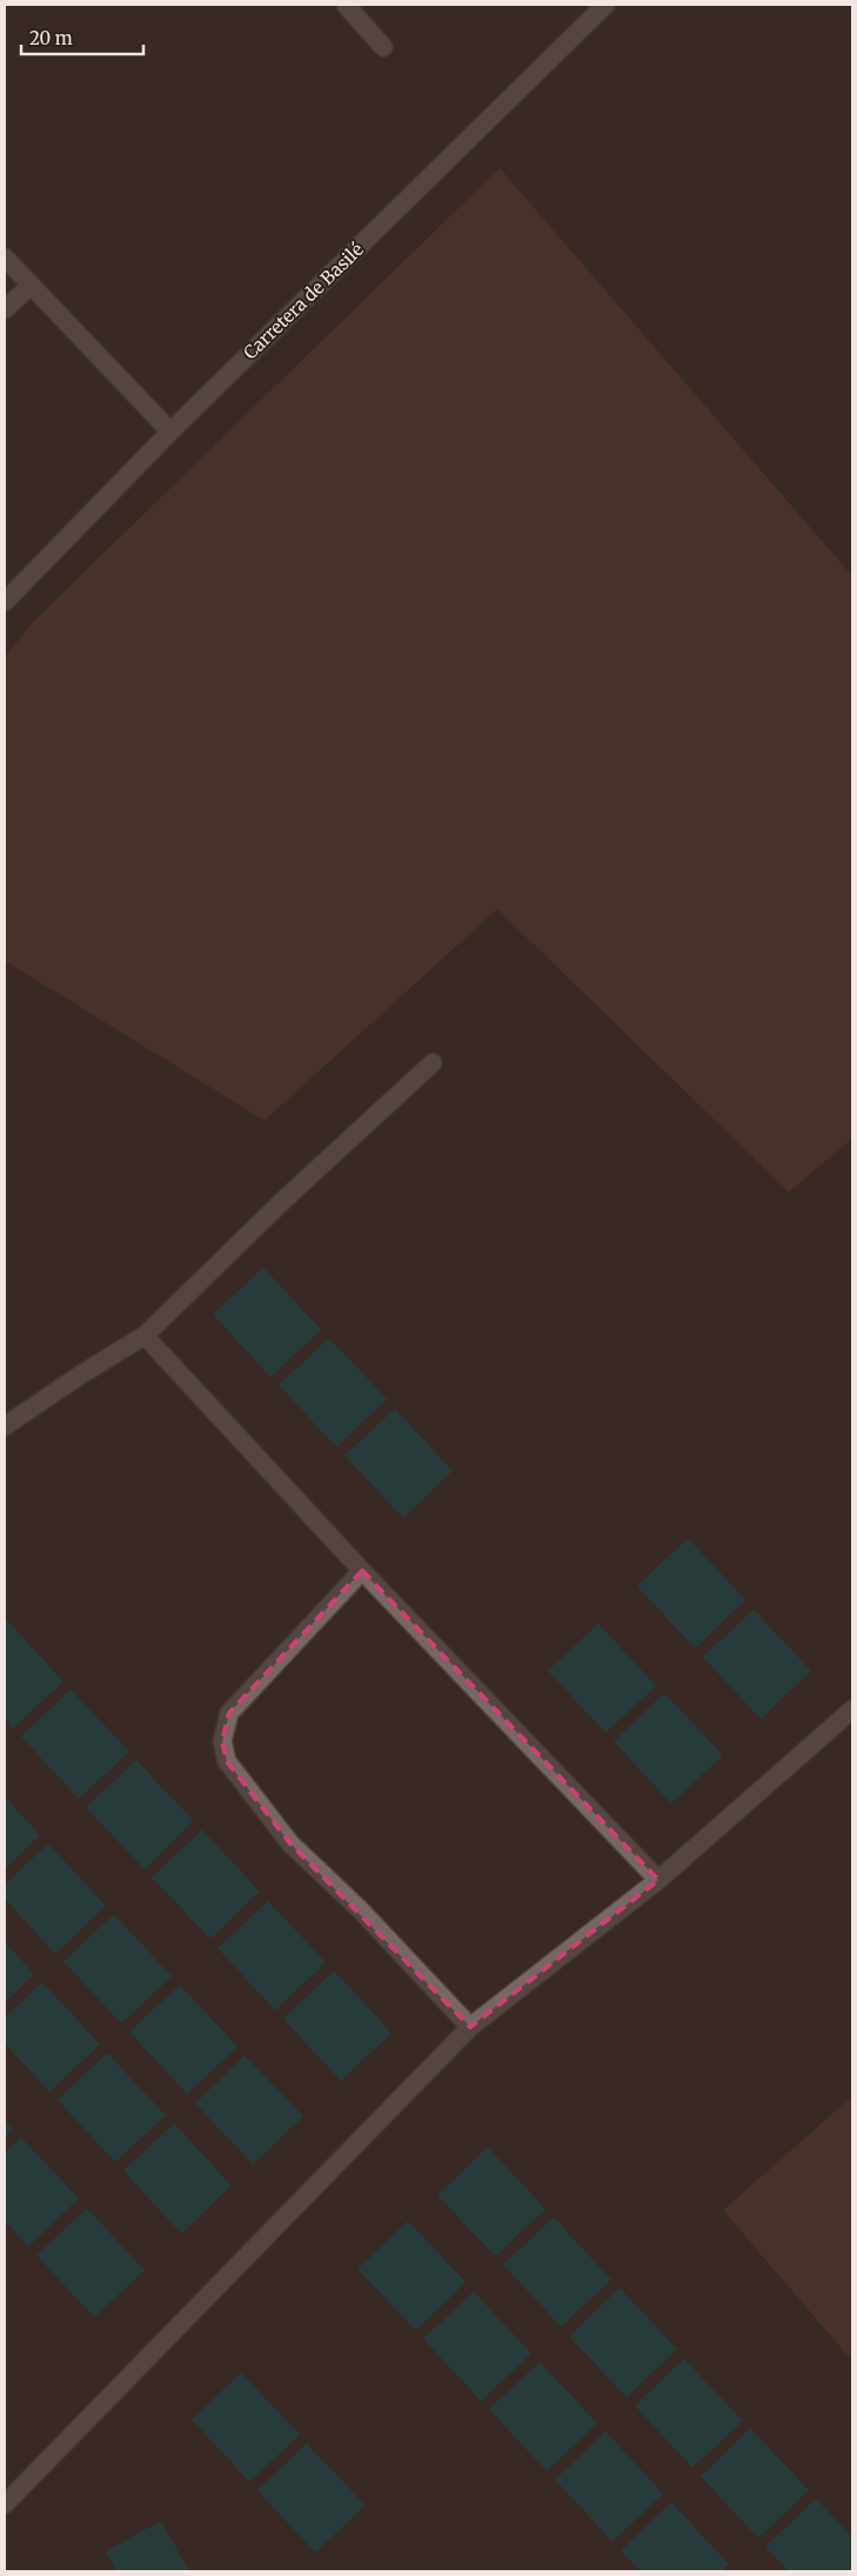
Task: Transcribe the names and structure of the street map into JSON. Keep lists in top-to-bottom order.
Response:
{
  "streets": {
    "street": ["Carretera de Basilé"]
  },
  "scale_bar": "20 m"
}
